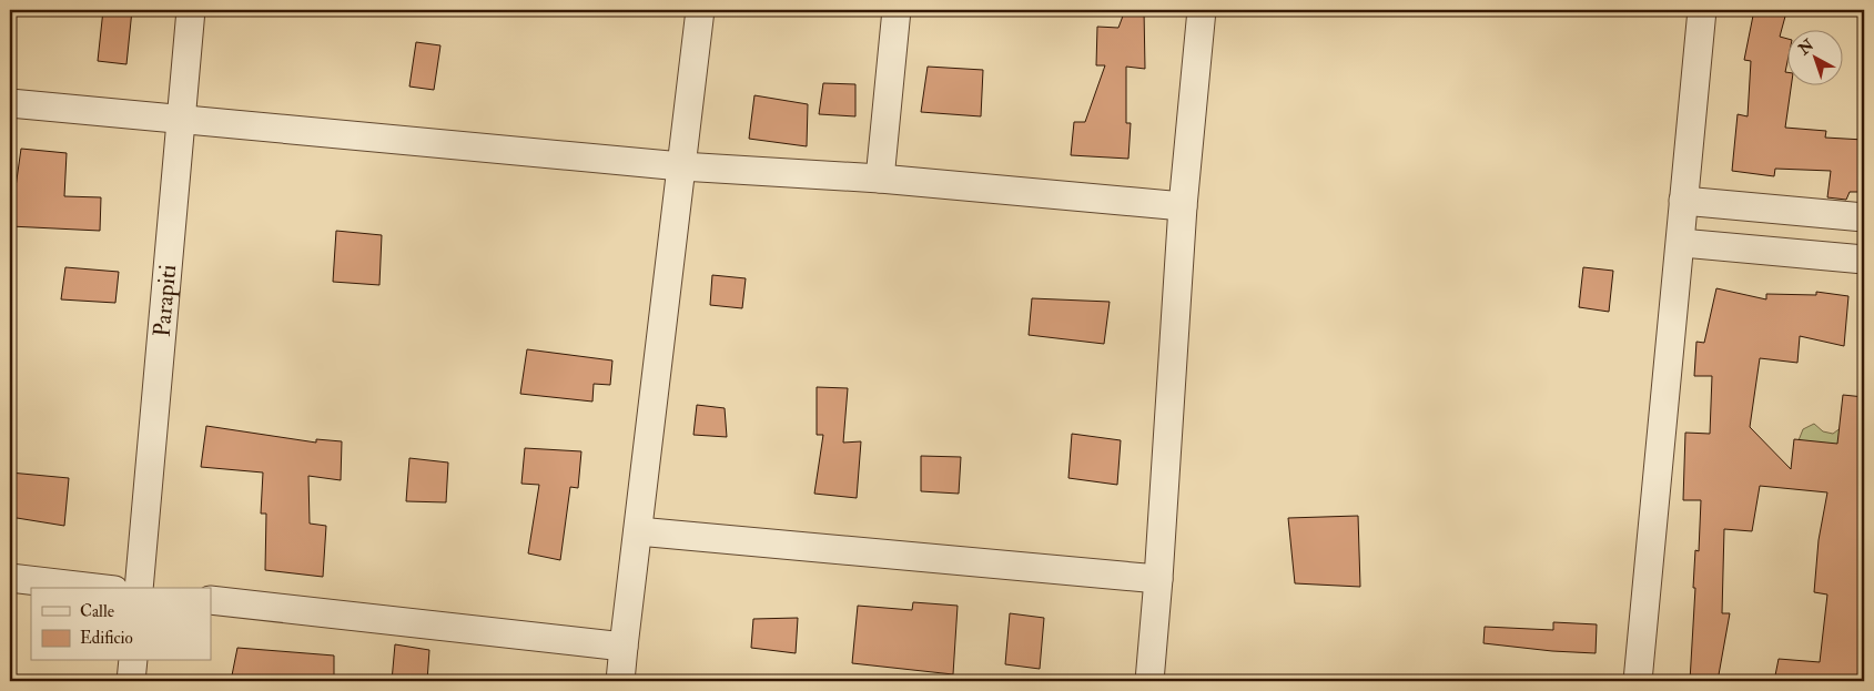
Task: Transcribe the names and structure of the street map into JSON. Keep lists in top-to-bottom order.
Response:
{
  "streets": {
    "street": ["Parapiti"]
  },
  "legend": ["Calle", "Edificio"],
  "north": "top left"
}
